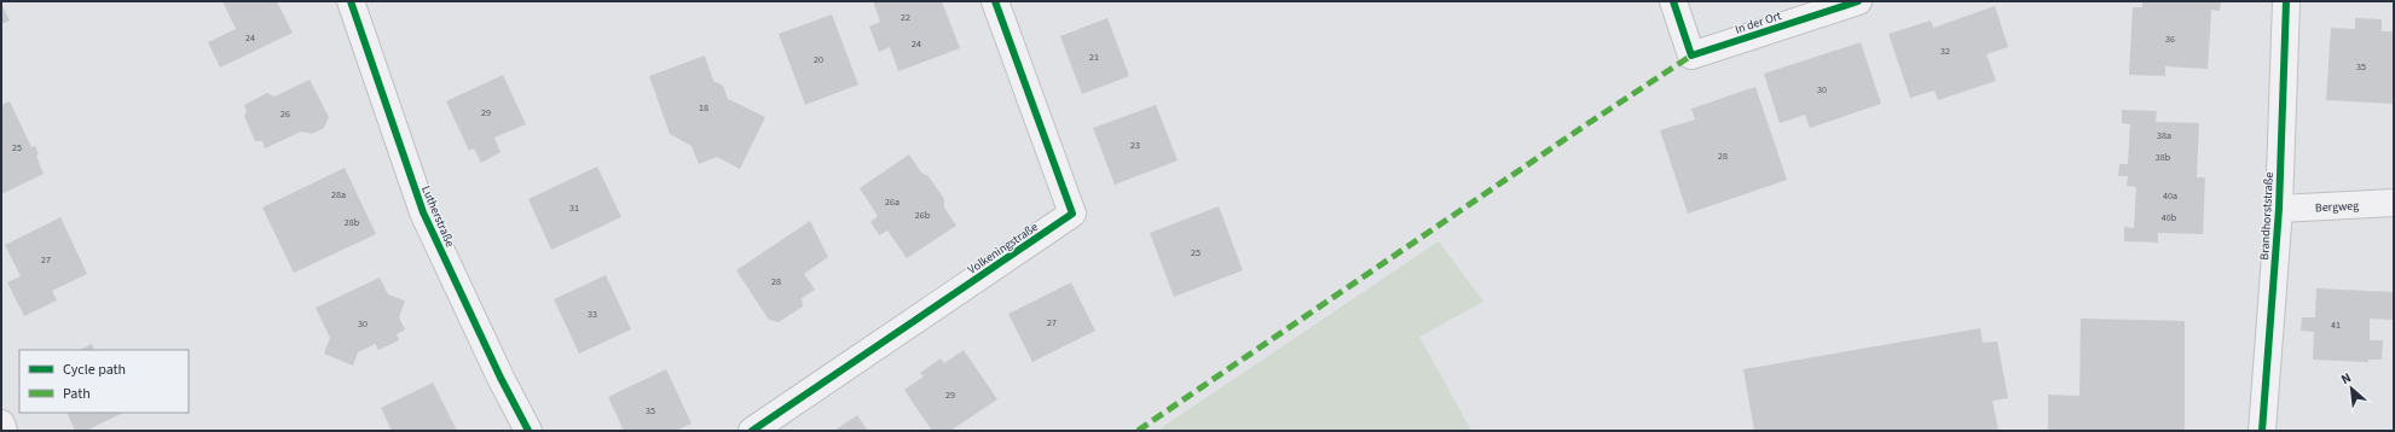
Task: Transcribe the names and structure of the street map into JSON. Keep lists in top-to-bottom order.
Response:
{
  "streets": {
    "street": [
      "In der Ort",
      "Bergweg",
      "Lutherstraße",
      "Brandhorststraße",
      "Volkeningstraße"
    ]
  },
  "crossings": [
    ["Bergweg", "Brandhorststraße"]
  ],
  "house_numbers": [
    "22",
    "24",
    "36",
    "24",
    "32",
    "21",
    "20",
    "35",
    "30",
    "18",
    "29",
    "26",
    "38a",
    "23",
    "25",
    "28",
    "38b",
    "28a",
    "40a",
    "26a",
    "31",
    "26b",
    "40b",
    "28b",
    "25",
    "27",
    "28",
    "33",
    "27",
    "30",
    "41",
    "29",
    "35"
  ],
  "legend": ["Cycle path", "Path"],
  "north": "top left"
}
